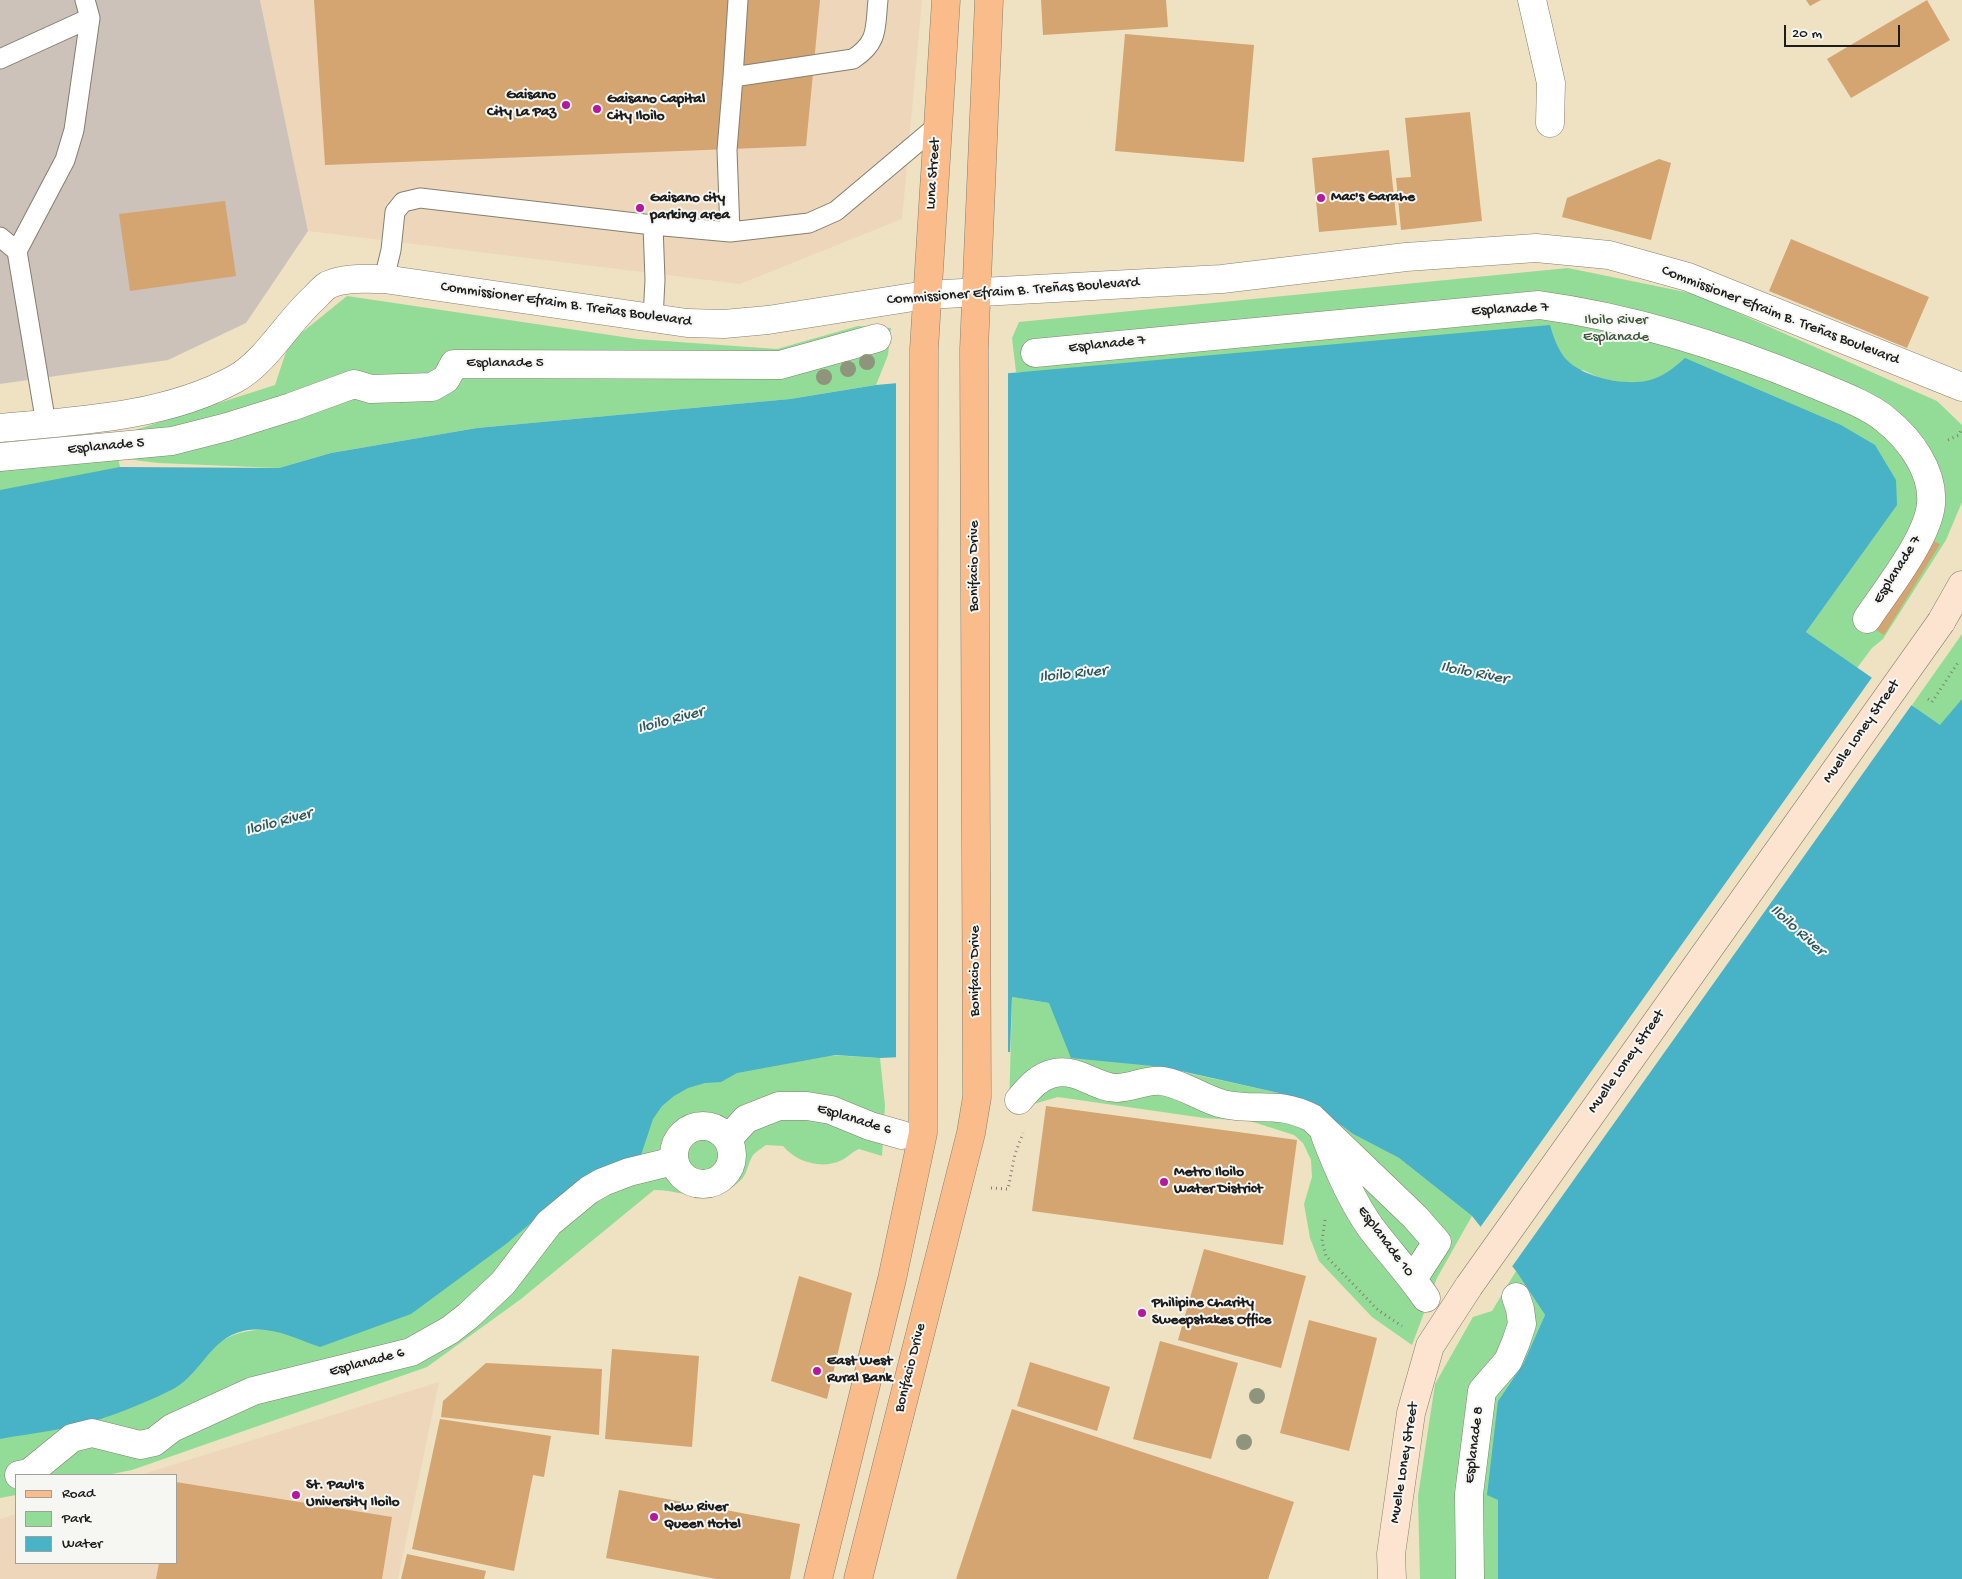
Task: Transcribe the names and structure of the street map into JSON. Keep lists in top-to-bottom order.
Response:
{
  "streets": {
    "main road": ["Luna Street", "Bonifacio Drive", "Muelle Loney Street"],
    "street": [
      "Commissioner Efraim B. Treñas Boulevard",
      "Esplanade 7",
      "Esplanade 5",
      "Esplanade 6",
      "Esplanade 10",
      "Esplanade 8"
    ]
  },
  "crossings": [
    ["Luna Street", "Commissioner Efraim B. Treñas Boulevard"],
    ["Commissioner Efraim B. Treñas Boulevard", "Bonifacio Drive"]
  ],
  "water": ["Iloilo River"],
  "parks": ["Iloilo River Esplanade"],
  "places": [
    "Gaisano City La Paz",
    "Gaisano Capital City Iloilo",
    "Mac's Garahe",
    "Gaisano city parking area",
    "Metro Iloilo Water District",
    "Philipine Charity Sweepstakes Office",
    "East West Rural Bank",
    "St. Paul's University Iloilo",
    "New River Queen Hotel"
  ],
  "legend": ["Road", "Park", "Water"],
  "scale_bar": "20 m"
}
